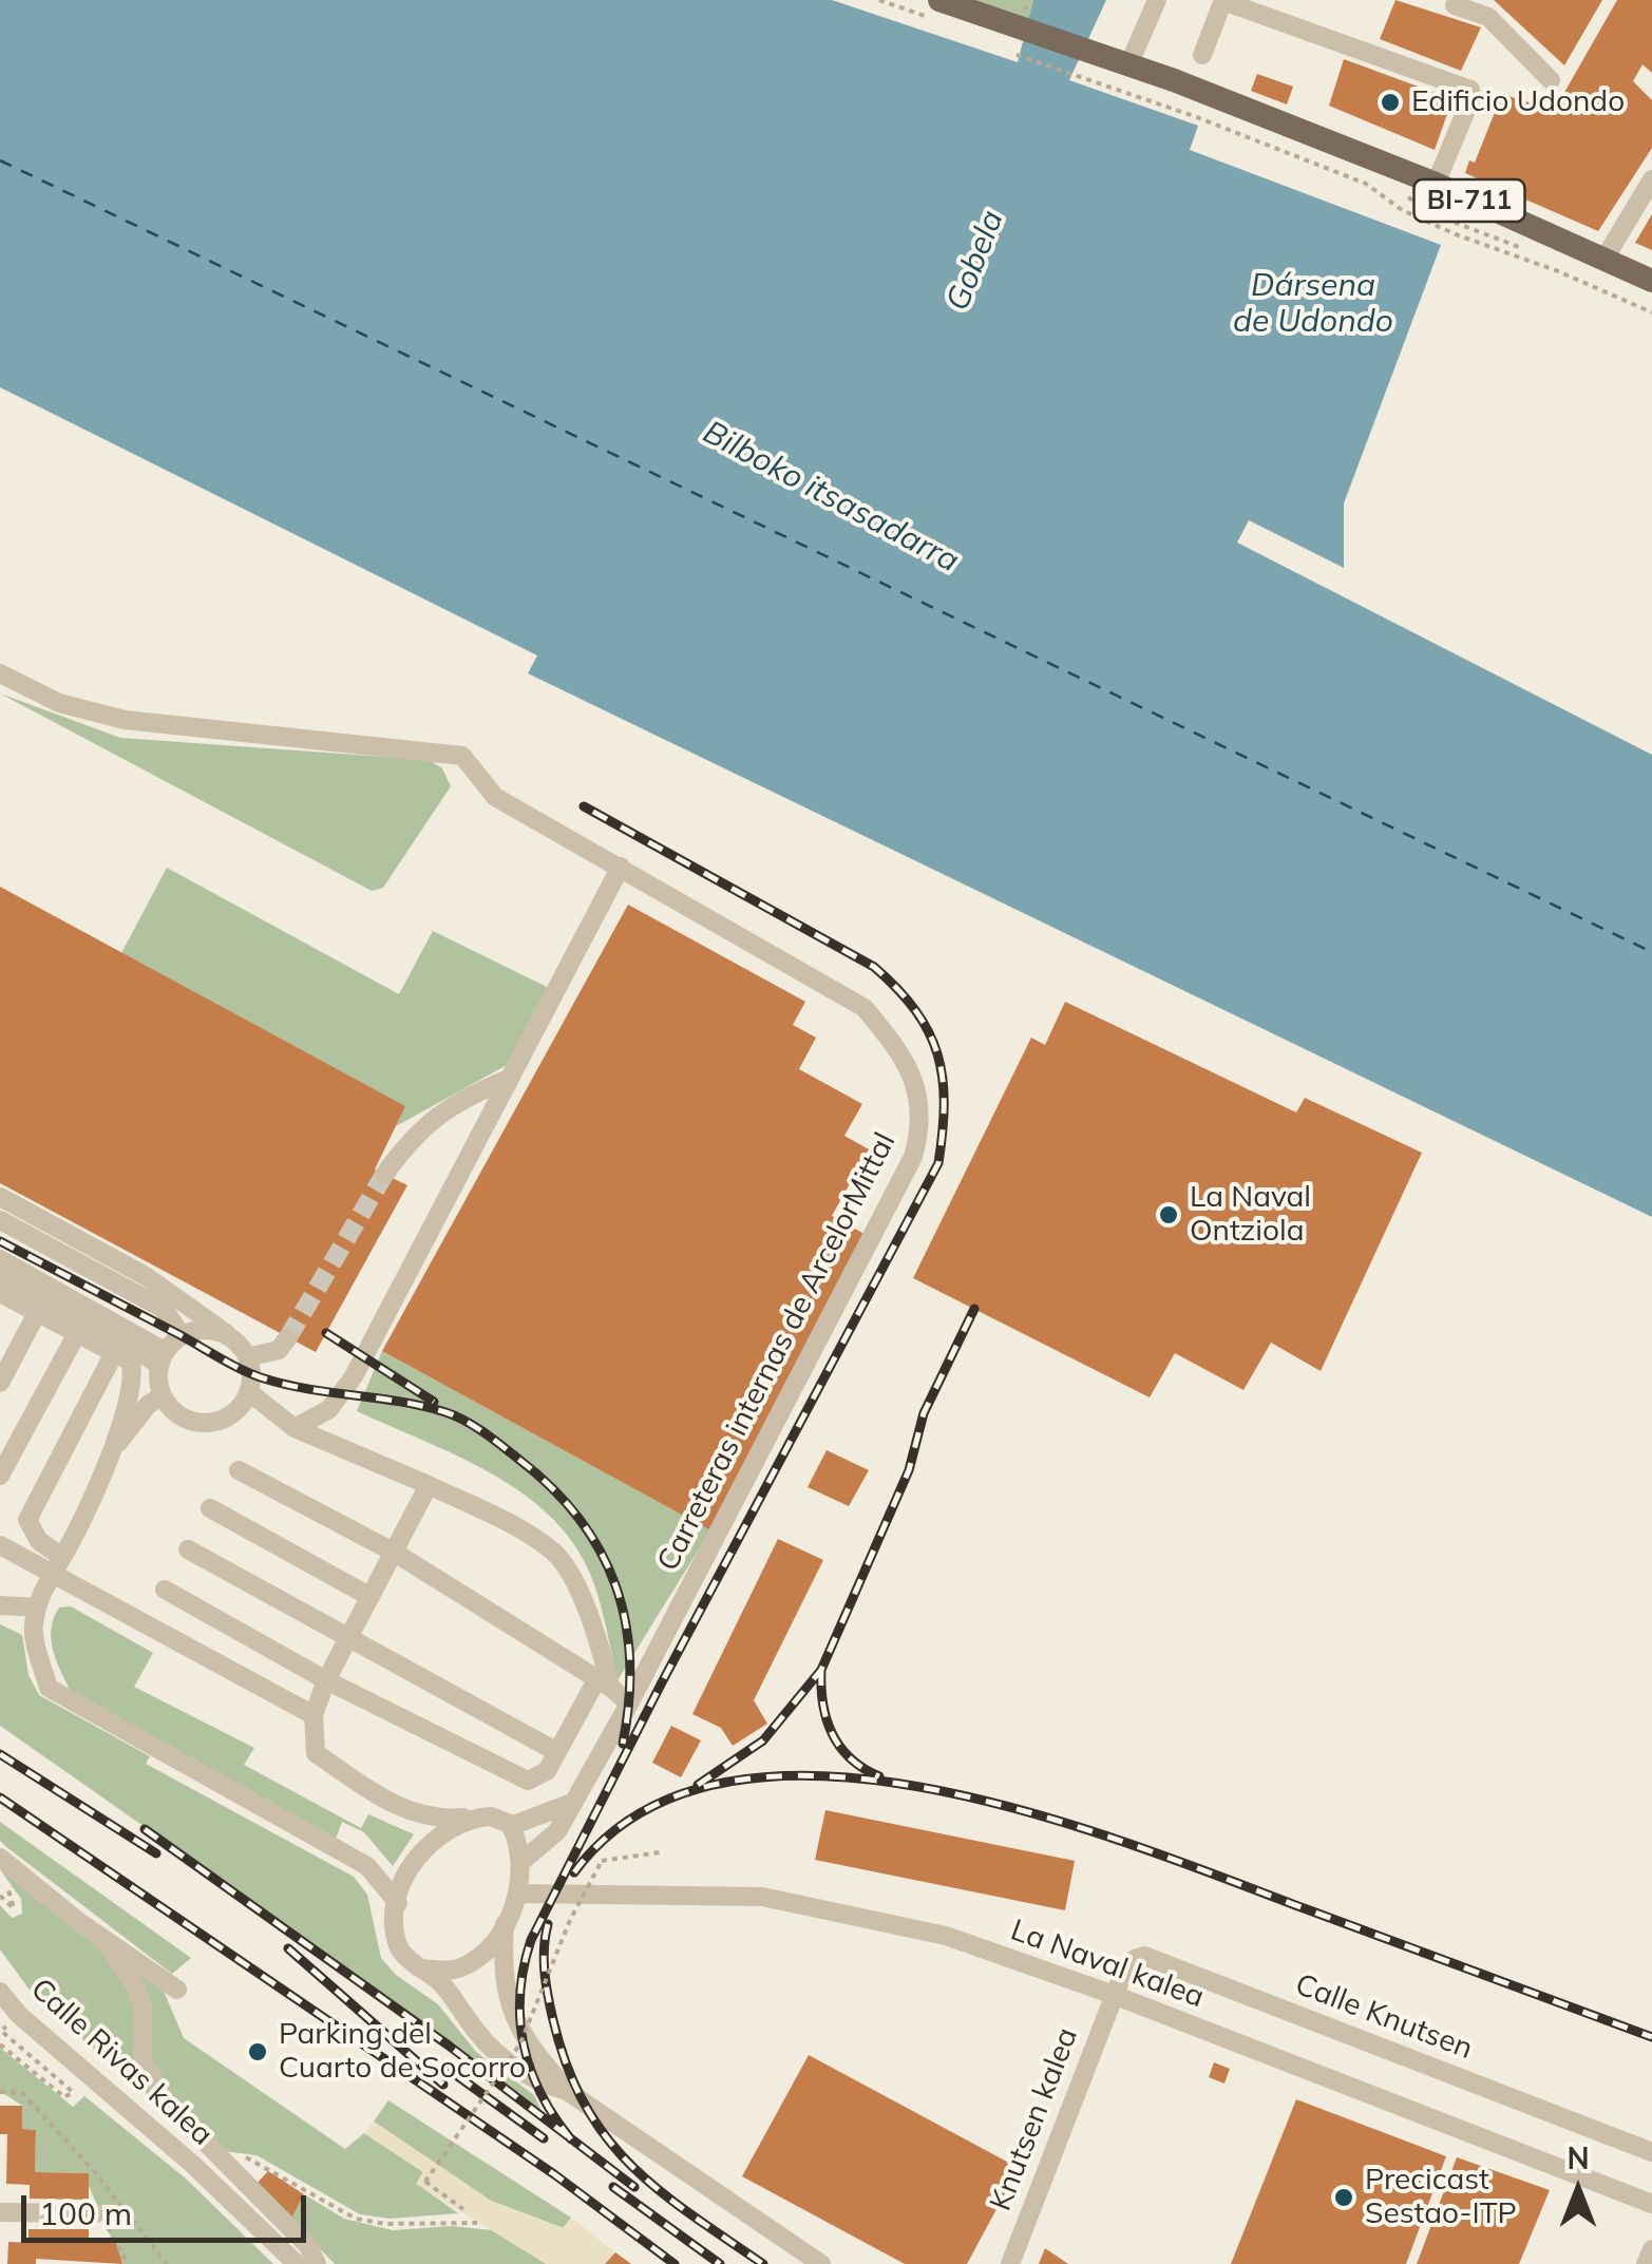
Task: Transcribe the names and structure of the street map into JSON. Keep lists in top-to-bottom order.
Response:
{
  "streets": {
    "main road": ["BI-711"],
    "street": [
      "Carreteras internas de ArcelorMittal",
      "La Naval kalea",
      "Calle Knutsen",
      "Calle Rivas kalea",
      "Knutsen kalea"
    ]
  },
  "crossings": [
    ["Carreteras internas de ArcelorMittal", "La Naval kalea"],
    ["La Naval kalea", "Calle Knutsen"],
    ["La Naval kalea", "Knutsen kalea"],
    ["Calle Knutsen", "Knutsen kalea"]
  ],
  "water": ["Gobela", "Dársena de Udondo", "Bilboko itsasadarra"],
  "places": [
    "Edificio Udondo",
    "La Naval Ontziola",
    "Parking del Cuarto de Socorro",
    "Precicast Sestao-ITP"
  ],
  "scale_bar": "100 m",
  "north": "top"
}
